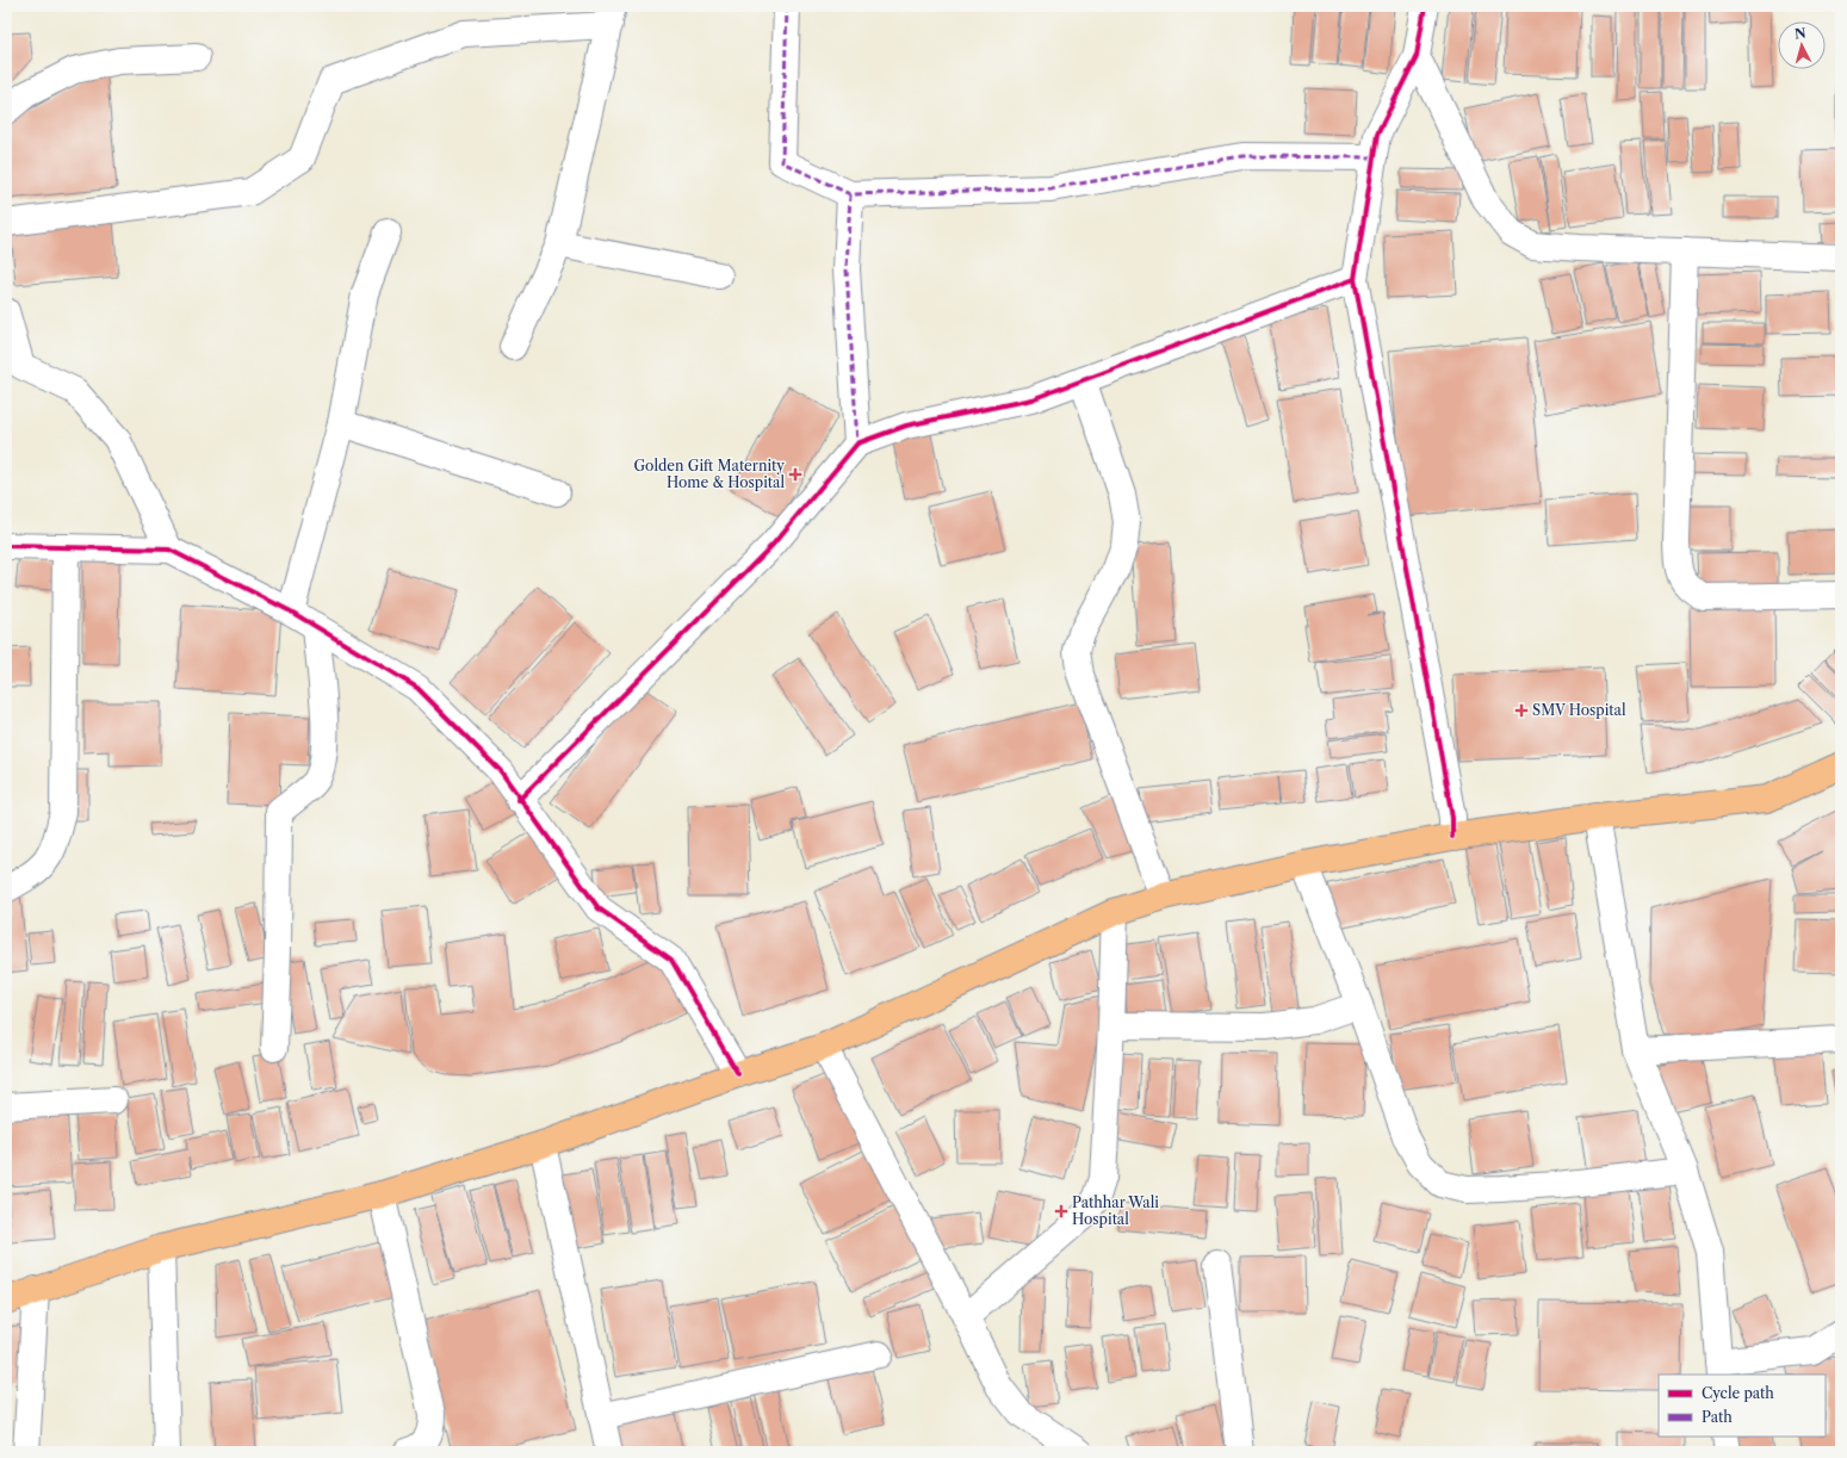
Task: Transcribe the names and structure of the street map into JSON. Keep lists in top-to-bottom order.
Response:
{
  "places": {
    "health": ["Golden Gift Maternity Home & Hospital", "SMV Hospital", "Pathhar Wali Hospital"]
  },
  "legend": ["Cycle path", "Path"],
  "north": "top"
}
